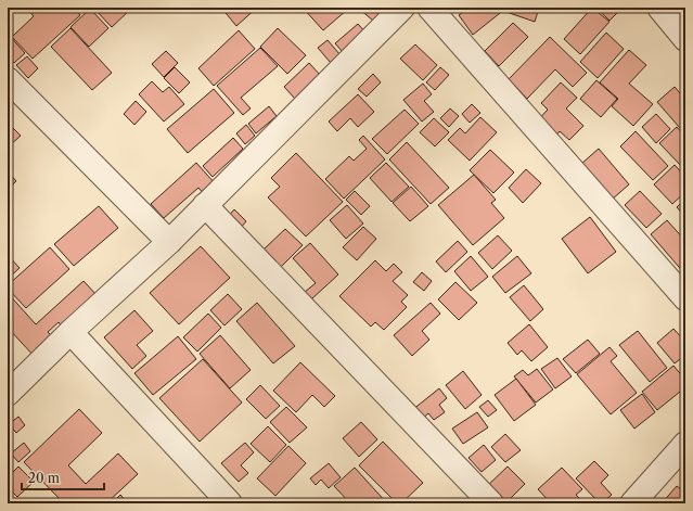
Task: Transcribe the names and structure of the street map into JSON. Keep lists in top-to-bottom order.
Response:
{
  "scale_bar": "20 m"
}
